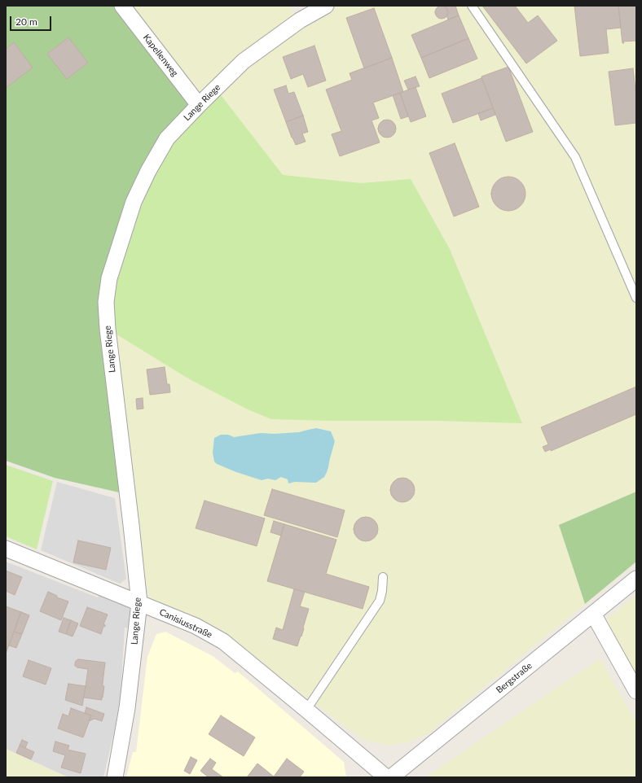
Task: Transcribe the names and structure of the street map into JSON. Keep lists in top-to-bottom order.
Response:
{
  "streets": {
    "street": [
      "Kapellenweg",
      "Lange Riege",
      "Canisiusstraße",
      "Bergstraße"
    ]
  },
  "crossings": [
    ["Kapellenweg", "Lange Riege"],
    ["Lange Riege", "Canisiusstraße"]
  ],
  "scale_bar": "20 m"
}
